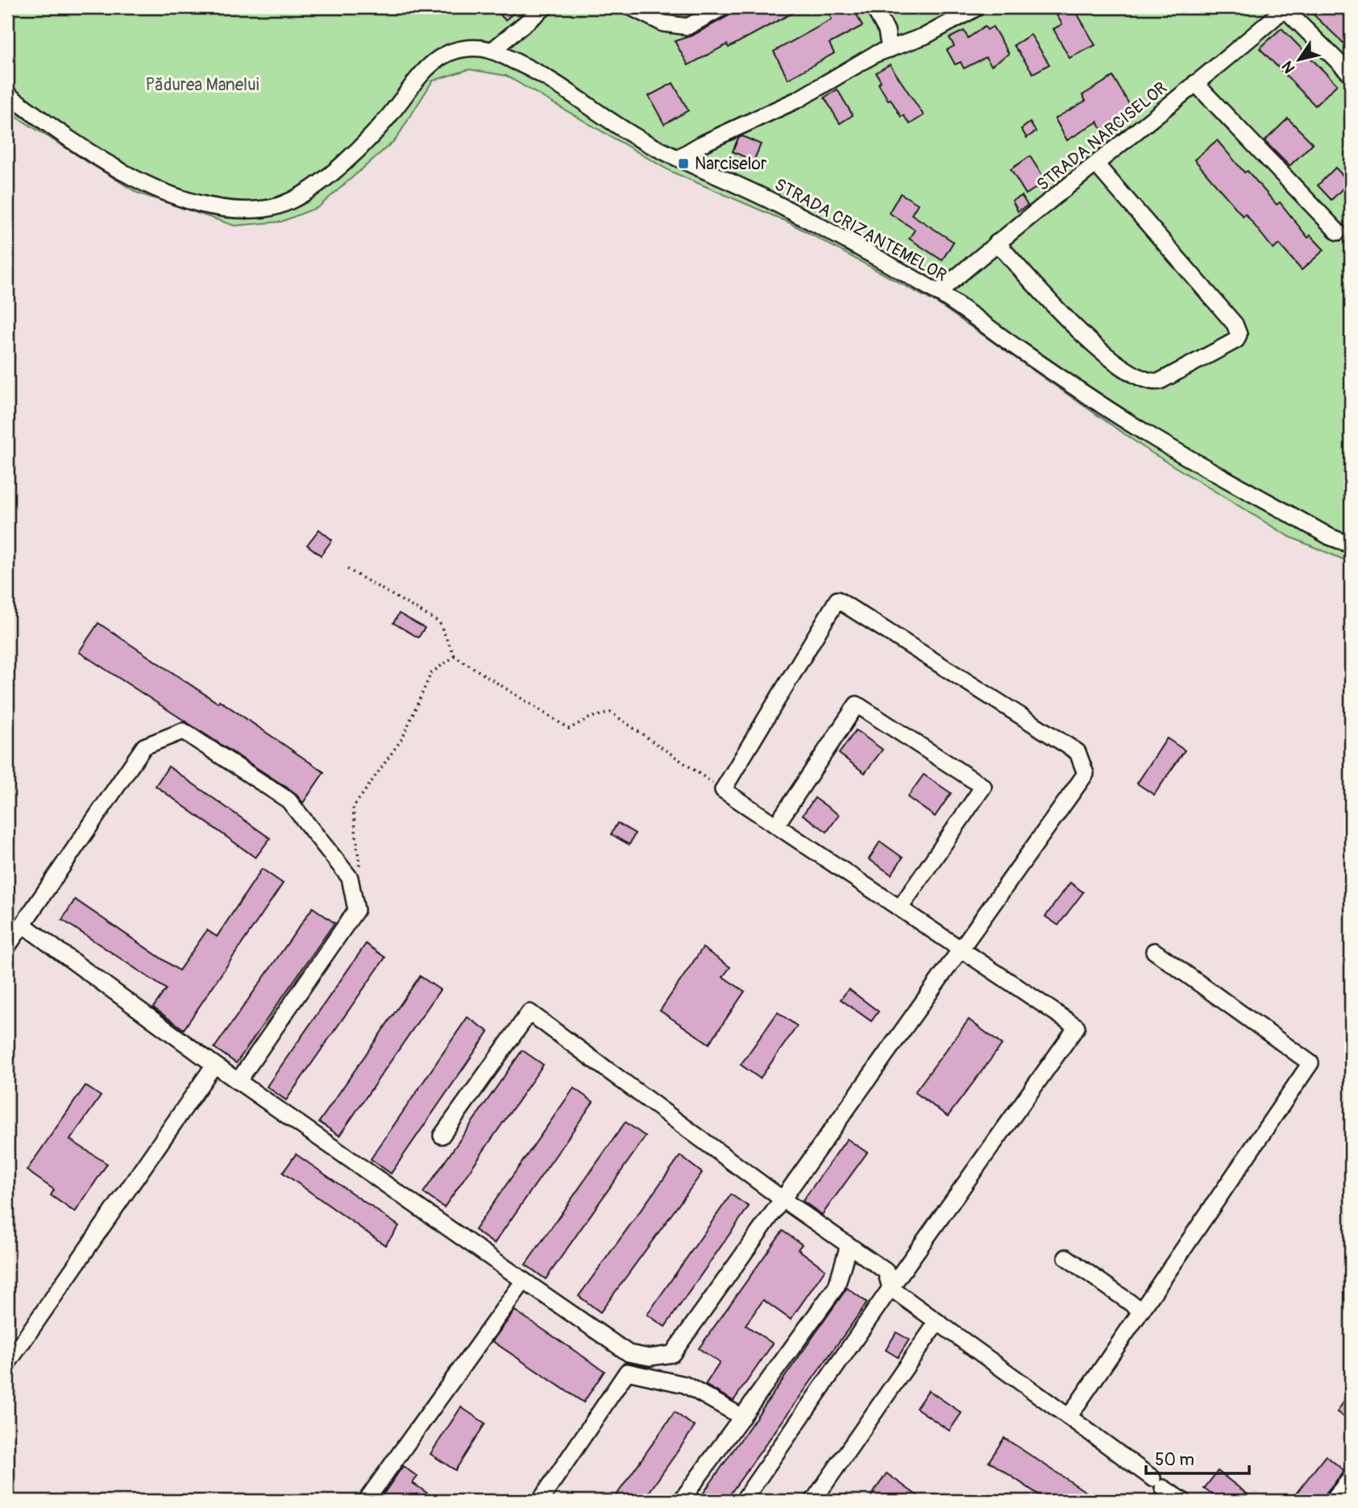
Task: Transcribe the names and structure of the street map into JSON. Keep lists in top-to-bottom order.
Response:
{
  "streets": {
    "street": ["STRADA NARCISELOR", "STRADA CRIZANTEMELOR"]
  },
  "crossings": [
    ["STRADA NARCISELOR", "STRADA CRIZANTEMELOR"]
  ],
  "parks": ["Pădurea Manelui"],
  "places": {
    "transit": ["Narciselor"]
  },
  "scale_bar": "50 m",
  "north": "bottom left"
}
